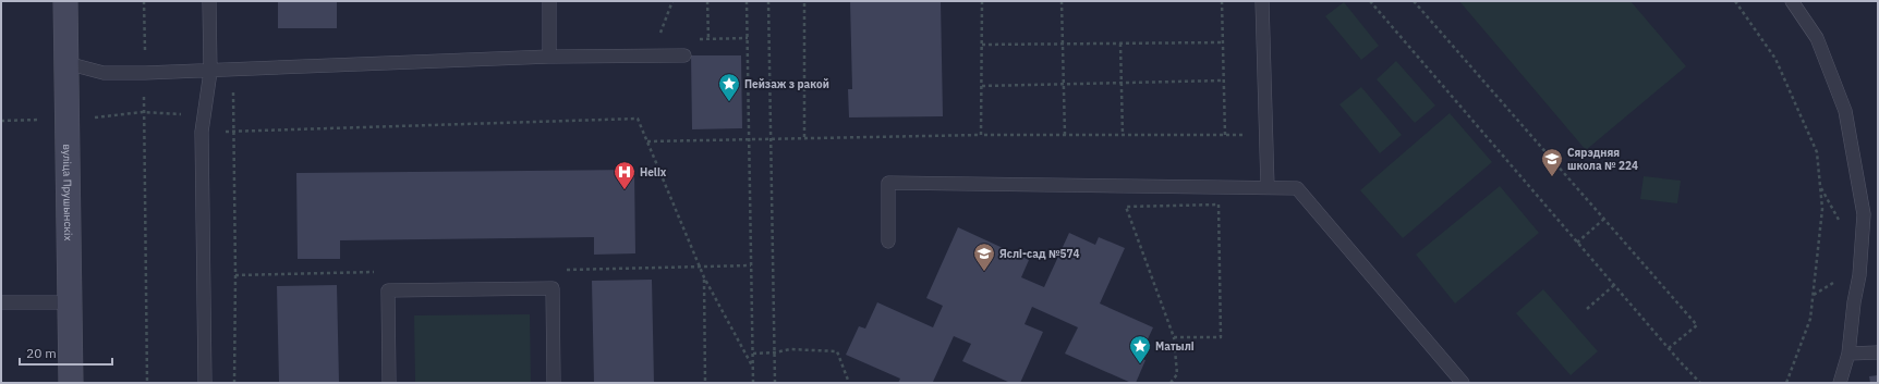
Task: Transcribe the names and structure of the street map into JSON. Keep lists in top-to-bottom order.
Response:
{
  "streets": {
    "street": ["вуліца Прушынскіх"]
  },
  "places": {
    "place": ["Пейзаж з ракой", "Матылі"],
    "school or university": ["Сярэдняя школа № 224", "Яслі-сад №574"],
    "hospital": ["Helix"]
  },
  "scale_bar": "20 m"
}
